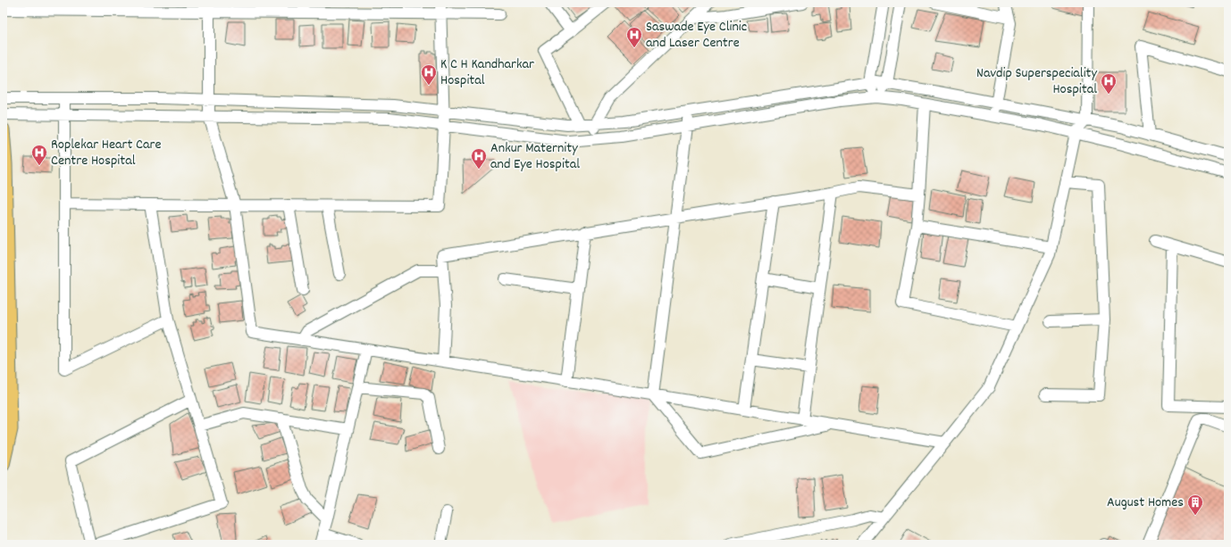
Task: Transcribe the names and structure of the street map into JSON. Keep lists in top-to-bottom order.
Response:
{
  "places": {
    "hospital": [
      "Saswade Eye Clinic and Laser Centre",
      "K C H Kandharkar Hospital",
      "Navdip Superspeciality Hospital",
      "Roplekar Heart Care Centre Hospital",
      "Ankur Maternity and Eye Hospital"
    ],
    "building": ["August Homes"]
  }
}
